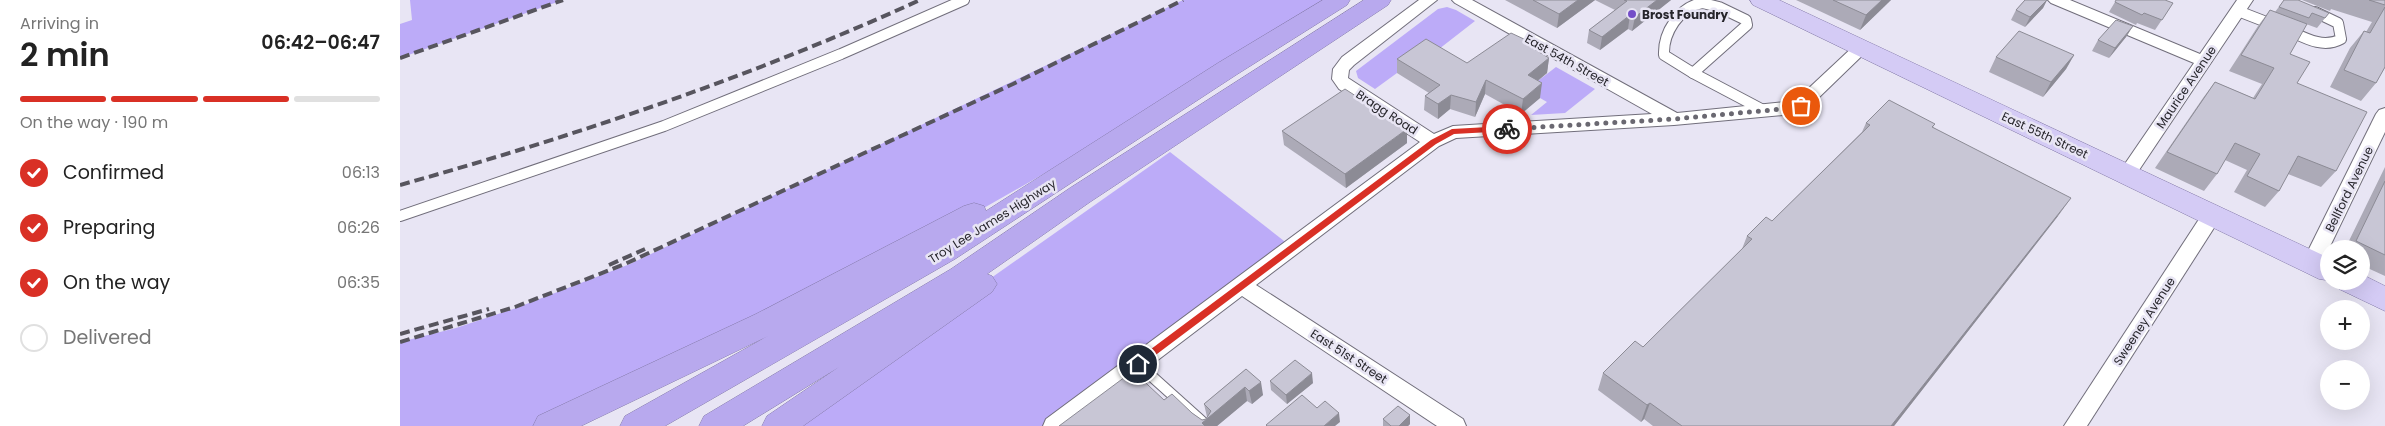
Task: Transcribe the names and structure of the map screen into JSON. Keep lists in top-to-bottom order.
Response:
{
  "streets": {
    "highway": ["Troy Lee James Highway"],
    "main road": ["East 55th Street"],
    "street": [
      "East 54th Street",
      "Maurice Avenue",
      "Bragg Road",
      "Bellford Avenue",
      "Sweeney Avenue",
      "East 51st Street"
    ]
  },
  "crossings": [
    ["Maurice Avenue", "East 55th Street"],
    ["East 55th Street", "Sweeney Avenue"]
  ],
  "places": ["Brost Foundry"],
  "page": {
    "heading": ["2 min", "Arriving in", "06:42–06:47"],
    "bar": "On the way · 190 m",
    "list": [
      ["Confirmed", "06:13"],
      ["Preparing", "06:26"],
      ["On the way", "06:35"],
      "Delivered"
    ],
    "map_buttons": ["+", "−"]
  }
}
